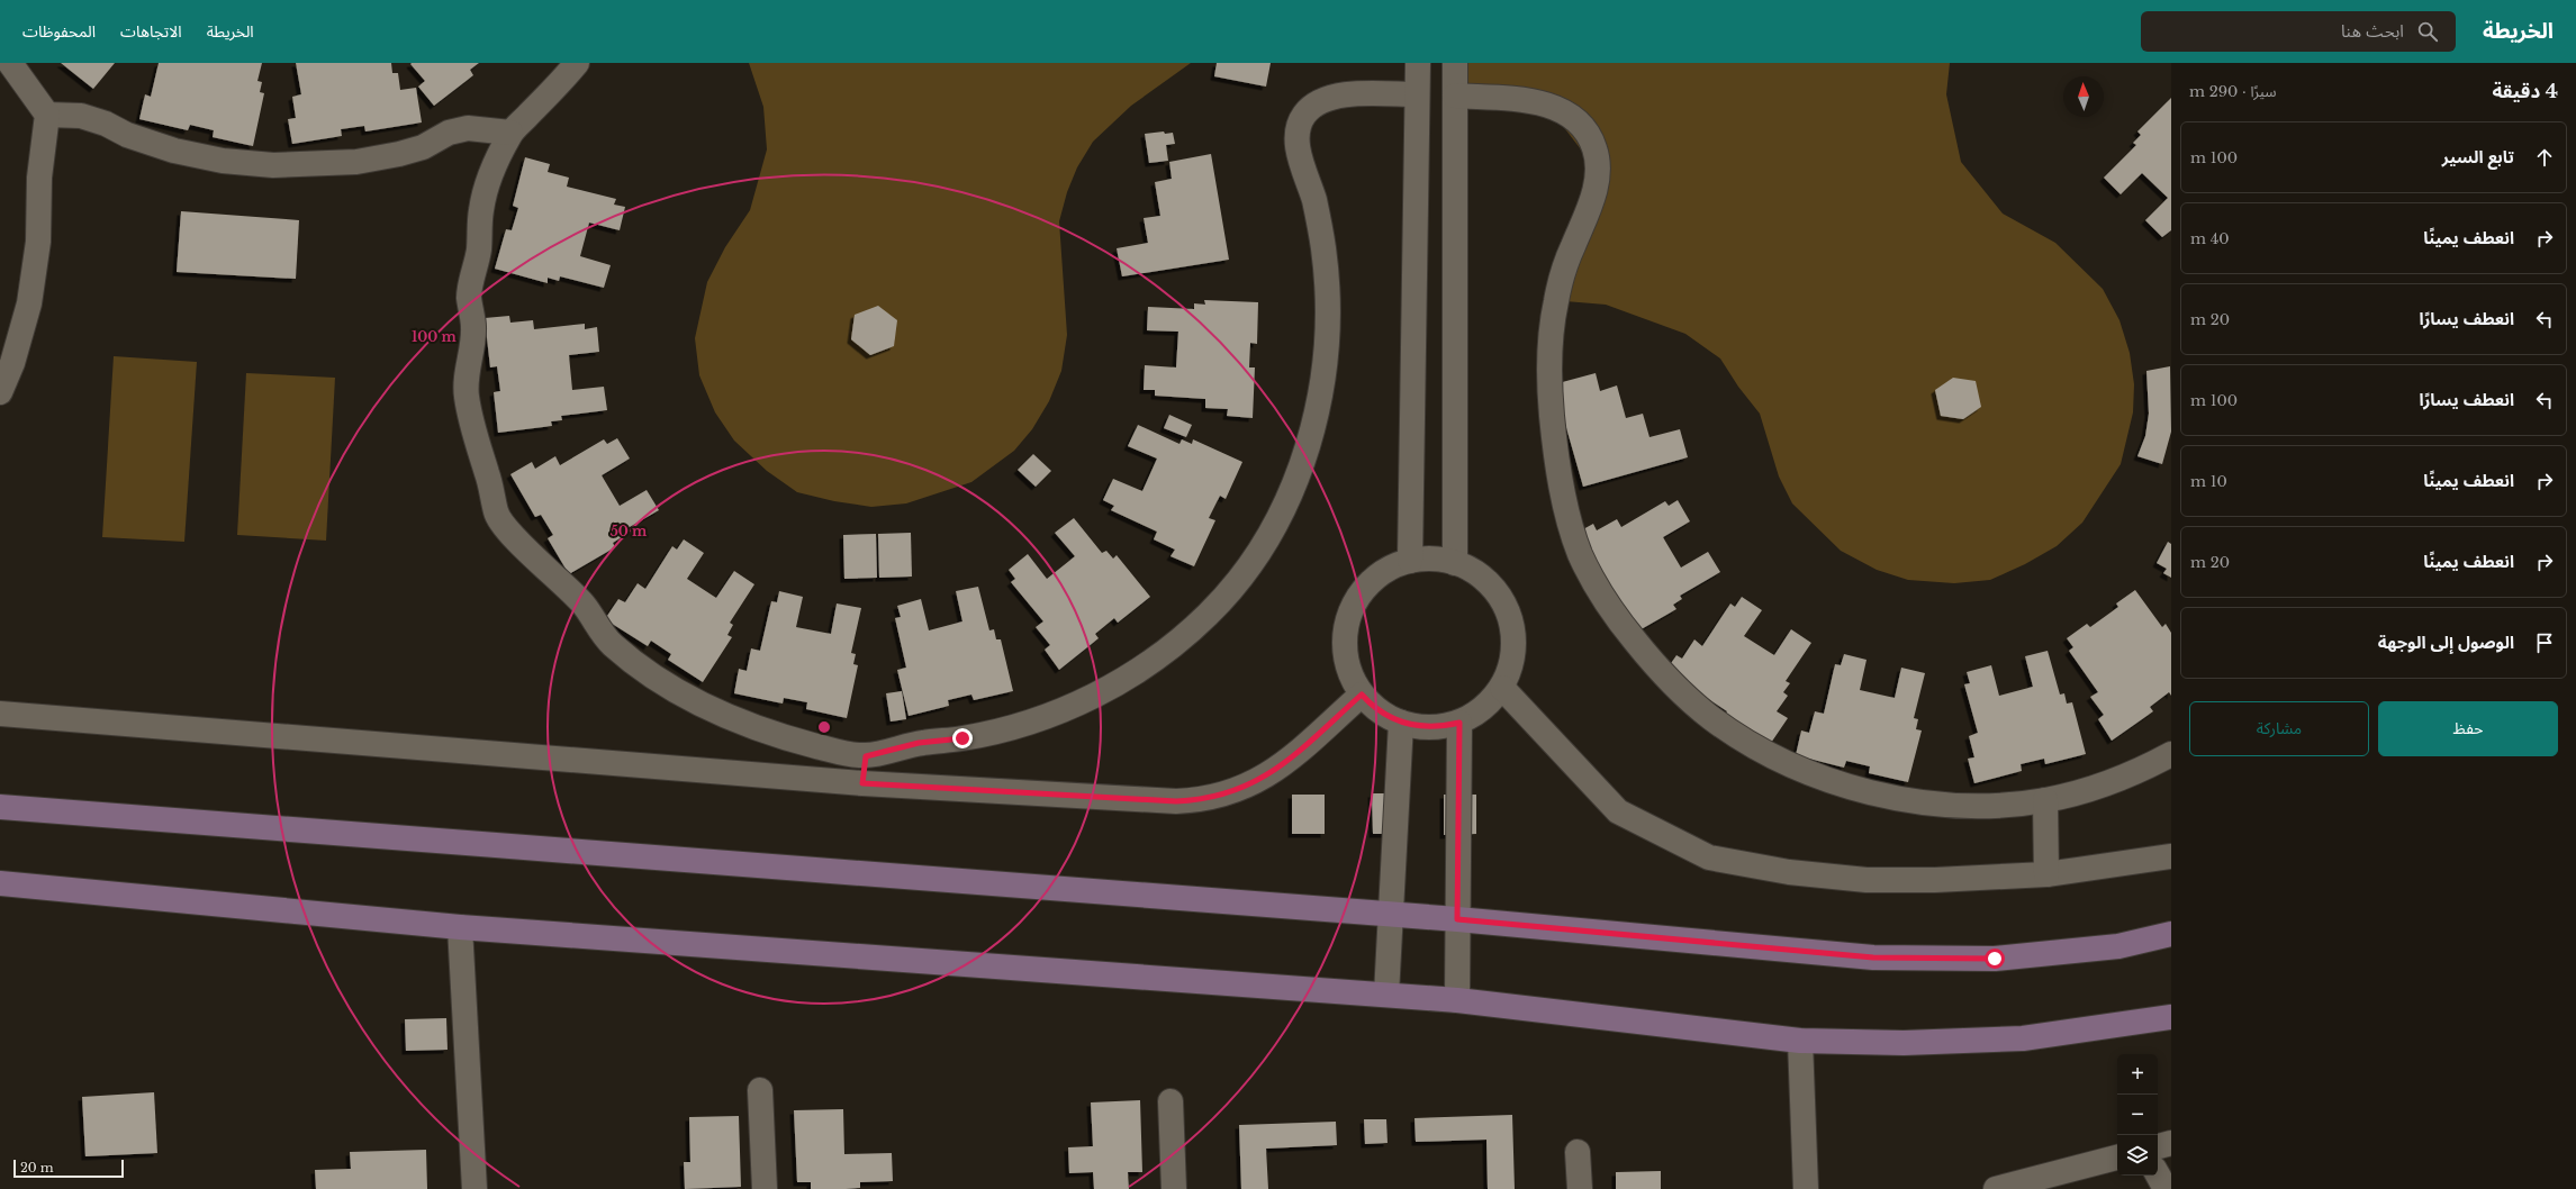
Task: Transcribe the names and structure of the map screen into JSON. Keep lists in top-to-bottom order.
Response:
{
  "scale_bar": "20 m",
  "north": "top",
  "page": {
    "header": "الخريطة",
    "search": "ابحث هنا",
    "nav": ["الخريطة", "الاتجاهات", "المحفوظات"],
    "heading": ["4 دقيقة", "سيرًا · 290 m"],
    "list": [
      ["تابع السير", "100 m"],
      ["انعطف يمينًا", "40 m"],
      ["انعطف يسارًا", "20 m"],
      ["انعطف يسارًا", "100 m"],
      ["انعطف يمينًا", "10 m"],
      ["انعطف يمينًا", "20 m"],
      "الوصول إلى الوجهة"
    ],
    "buttons": ["حفظ", "مشاركة"],
    "map_buttons": ["+", "−"],
    "scale": "20 m"
  },
  "rings": ["100 m", "50 m"]
}
